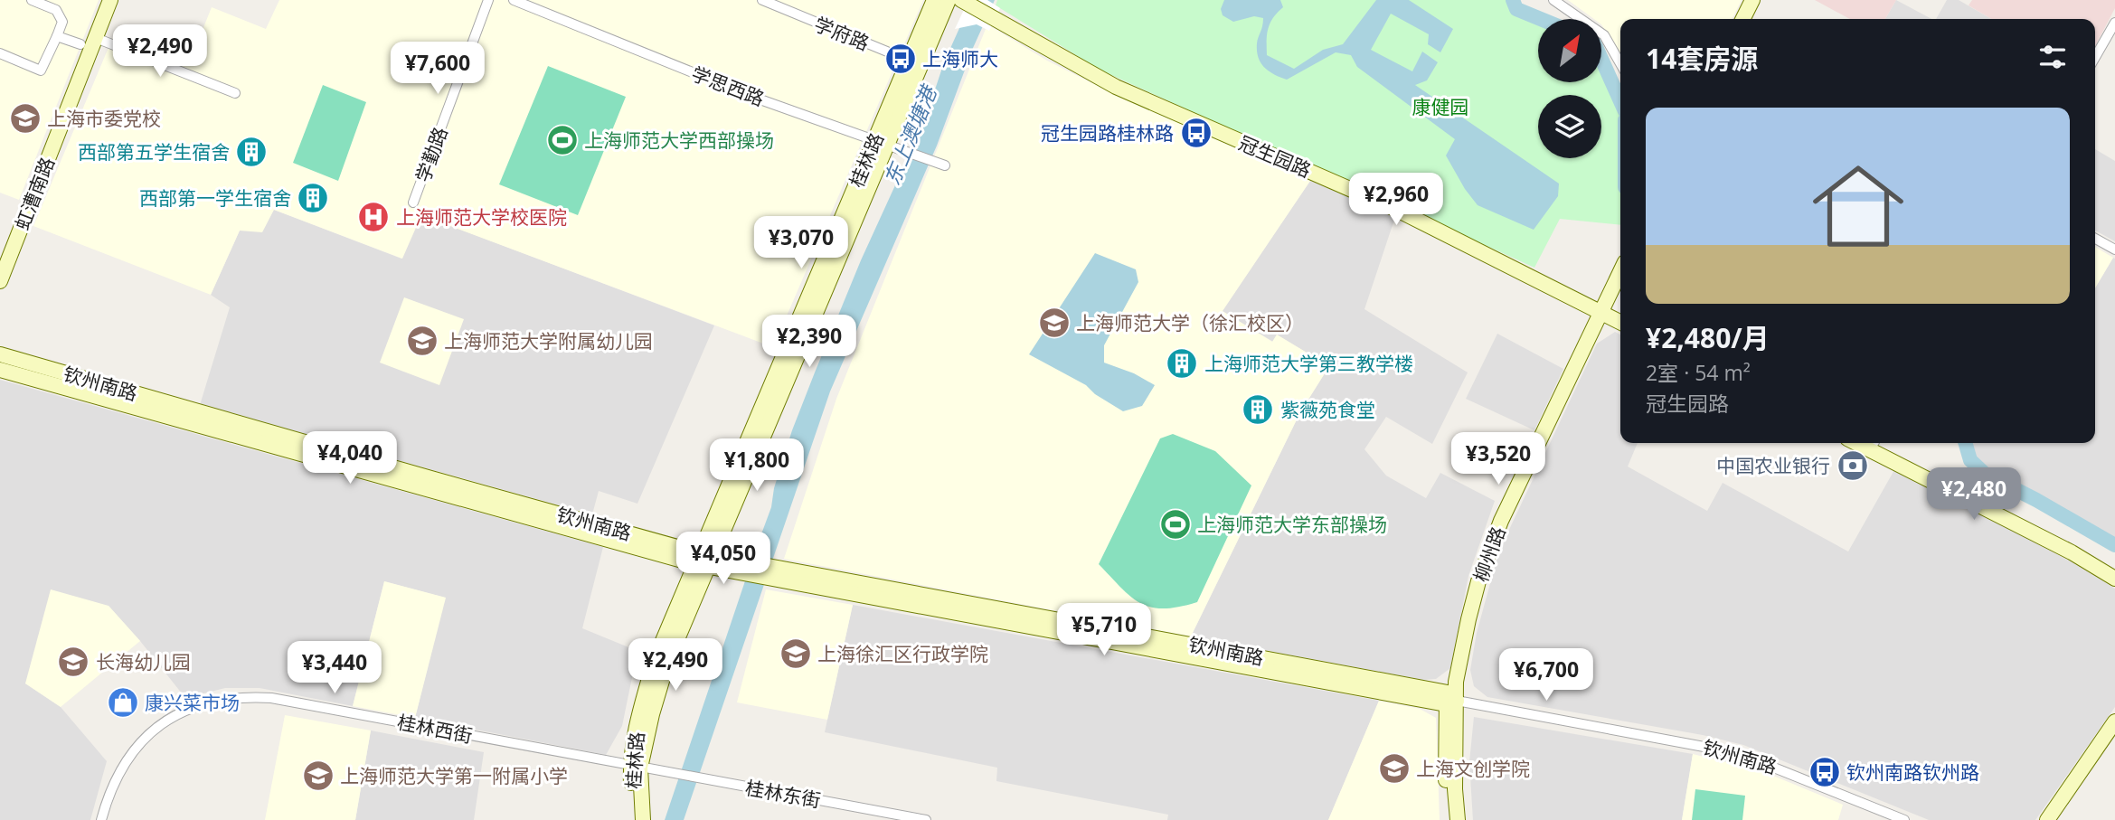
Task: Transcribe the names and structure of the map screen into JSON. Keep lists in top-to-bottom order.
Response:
{
  "streets": {
    "street": [
      "学府路",
      "学思西路",
      "学勤路",
      "冠生园路",
      "桂林路",
      "虹漕南路",
      "钦州南路",
      "柳州路",
      "桂林西街",
      "桂林东街"
    ]
  },
  "crossings": [
    ["学思西路", "桂林路"],
    ["冠生园路", "柳州路"],
    ["桂林路", "钦州南路"],
    ["桂林路", "桂林西街"],
    ["桂林路", "桂林东街"],
    ["钦州南路", "柳州路"],
    ["桂林西街", "桂林东街"]
  ],
  "water": ["东上澳塘港"],
  "parks": ["康健园"],
  "places": {
    "bus stop": ["上海师大", "冠生园路桂林路", "钦州南路钦州路"],
    "school or university": [
      "上海市委党校",
      "上海师范大学（徐汇校区）",
      "上海师范大学附属幼儿园",
      "上海徐汇区行政学院",
      "长海幼儿园",
      "上海文创学院",
      "上海师范大学第一附属小学"
    ],
    "sports": ["上海师范大学西部操场", "上海师范大学东部操场"],
    "building": [
      "西部第五学生宿舍",
      "西部第一学生宿舍",
      "上海师范大学第三教学楼",
      "紫薇苑食堂"
    ],
    "hospital": ["上海师范大学校医院"],
    "bank": ["中国农业银行"],
    "shop": ["康兴菜市场"]
  },
  "north": "top right",
  "page": {
    "heading": "14套房源",
    "price": [
      "¥2,490",
      "¥7,600",
      "¥2,960",
      "¥3,070",
      "¥2,390",
      "¥4,040",
      "¥3,520",
      "¥1,800",
      "¥2,480",
      "¥4,050",
      "¥5,710",
      "¥2,490",
      "¥3,440",
      "¥6,700"
    ],
    "list": [
      {
        "name": "¥2,480/月",
        "note": "2室 · 54 m² · 冠生园路"
      }
    ]
  }
}
